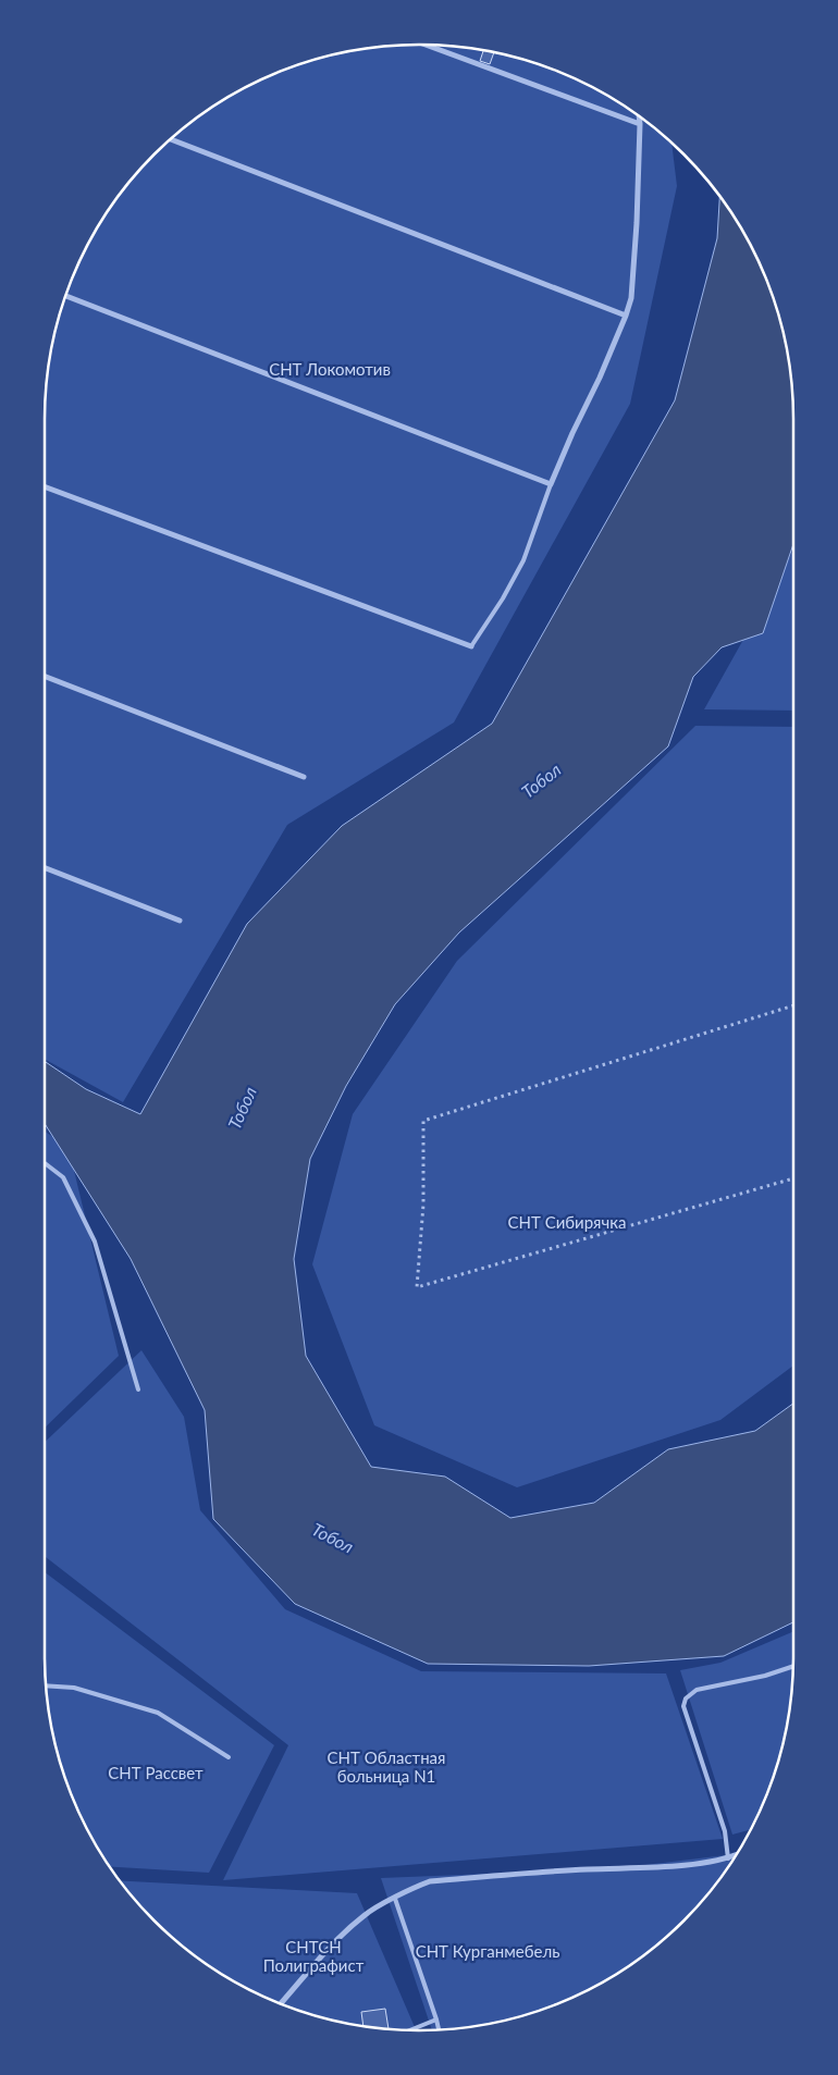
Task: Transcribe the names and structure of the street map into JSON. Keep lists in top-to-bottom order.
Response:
{
  "water": ["Тобол"],
  "parks": [
    "СНТ Локомотив",
    "СНТ Сибирячка",
    "СНТ Областная больница N1",
    "СНТ Рассвет",
    "СНТСН Полиграфист",
    "СНТ Курганмебель"
  ]
}
